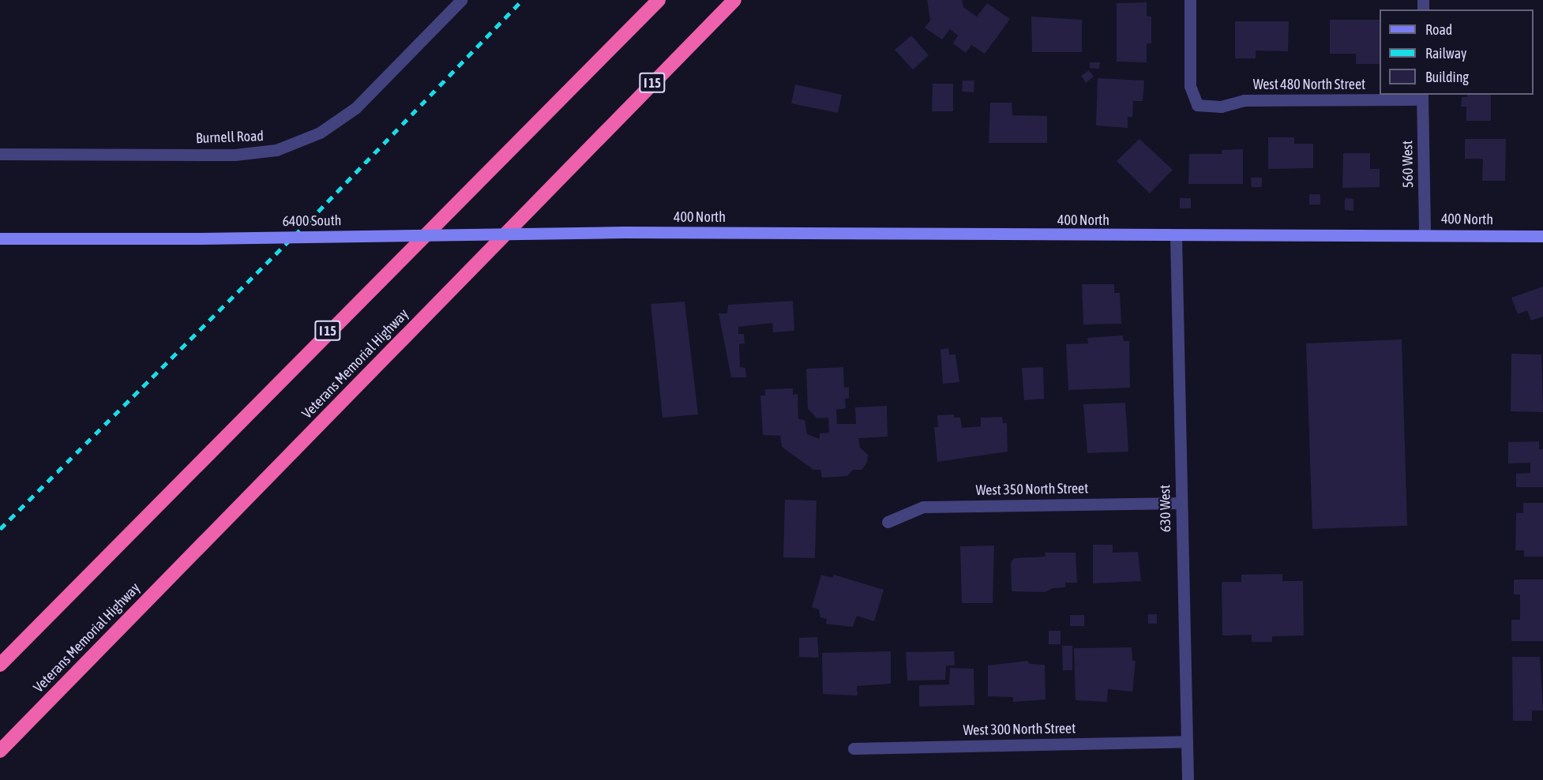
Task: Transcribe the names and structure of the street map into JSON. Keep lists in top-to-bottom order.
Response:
{
  "streets": {
    "highway": ["I 15", "Veterans Memorial Highway"],
    "main road": ["400 North", "6400 South"],
    "street": [
      "West 480 North Street",
      "Burnell Road",
      "560 West",
      "West 350 North Street",
      "630 West",
      "West 300 North Street"
    ]
  },
  "crossings": [
    ["West 480 North Street", "560 West"],
    ["560 West", "400 North"],
    ["400 North", "6400 South"],
    ["400 North", "630 West"],
    ["West 350 North Street", "630 West"],
    ["630 West", "West 300 North Street"]
  ],
  "legend": ["Road", "Railway", "Building"]
}
